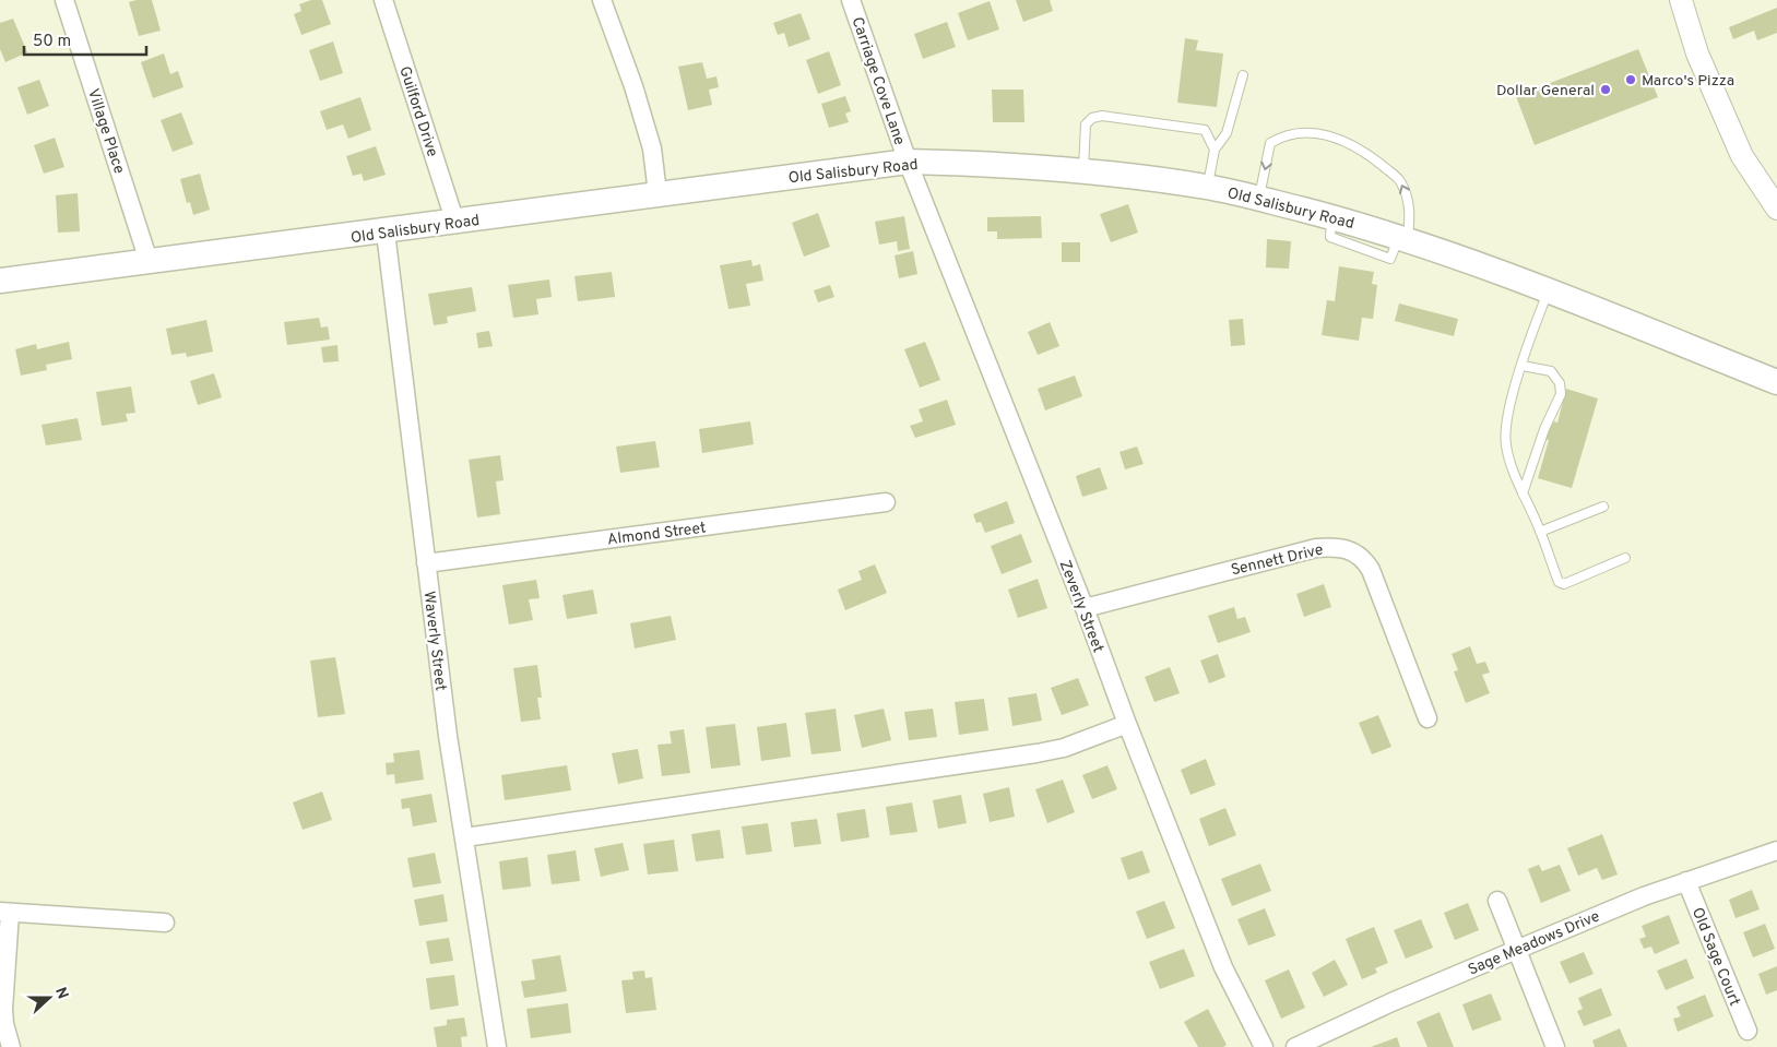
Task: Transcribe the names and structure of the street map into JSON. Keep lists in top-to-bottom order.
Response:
{
  "streets": {
    "main road": ["Old Salisbury Road"],
    "street": [
      "Carriage Cove Lane",
      "Guilford Drive",
      "Village Place",
      "Almond Street",
      "Sennett Drive",
      "Zeverly Street",
      "Waverly Street",
      "Sage Meadows Drive",
      "Old Sage Court"
    ]
  },
  "crossings": [
    ["Carriage Cove Lane", "Old Salisbury Road"],
    ["Carriage Cove Lane", "Zeverly Street"],
    ["Guilford Drive", "Old Salisbury Road"],
    ["Village Place", "Old Salisbury Road"],
    ["Old Salisbury Road", "Zeverly Street"],
    ["Old Salisbury Road", "Waverly Street"],
    ["Almond Street", "Waverly Street"],
    ["Sennett Drive", "Zeverly Street"],
    ["Sage Meadows Drive", "Old Sage Court"]
  ],
  "places": ["Marco's Pizza", "Dollar General"],
  "scale_bar": "50 m",
  "north": "right"
}
